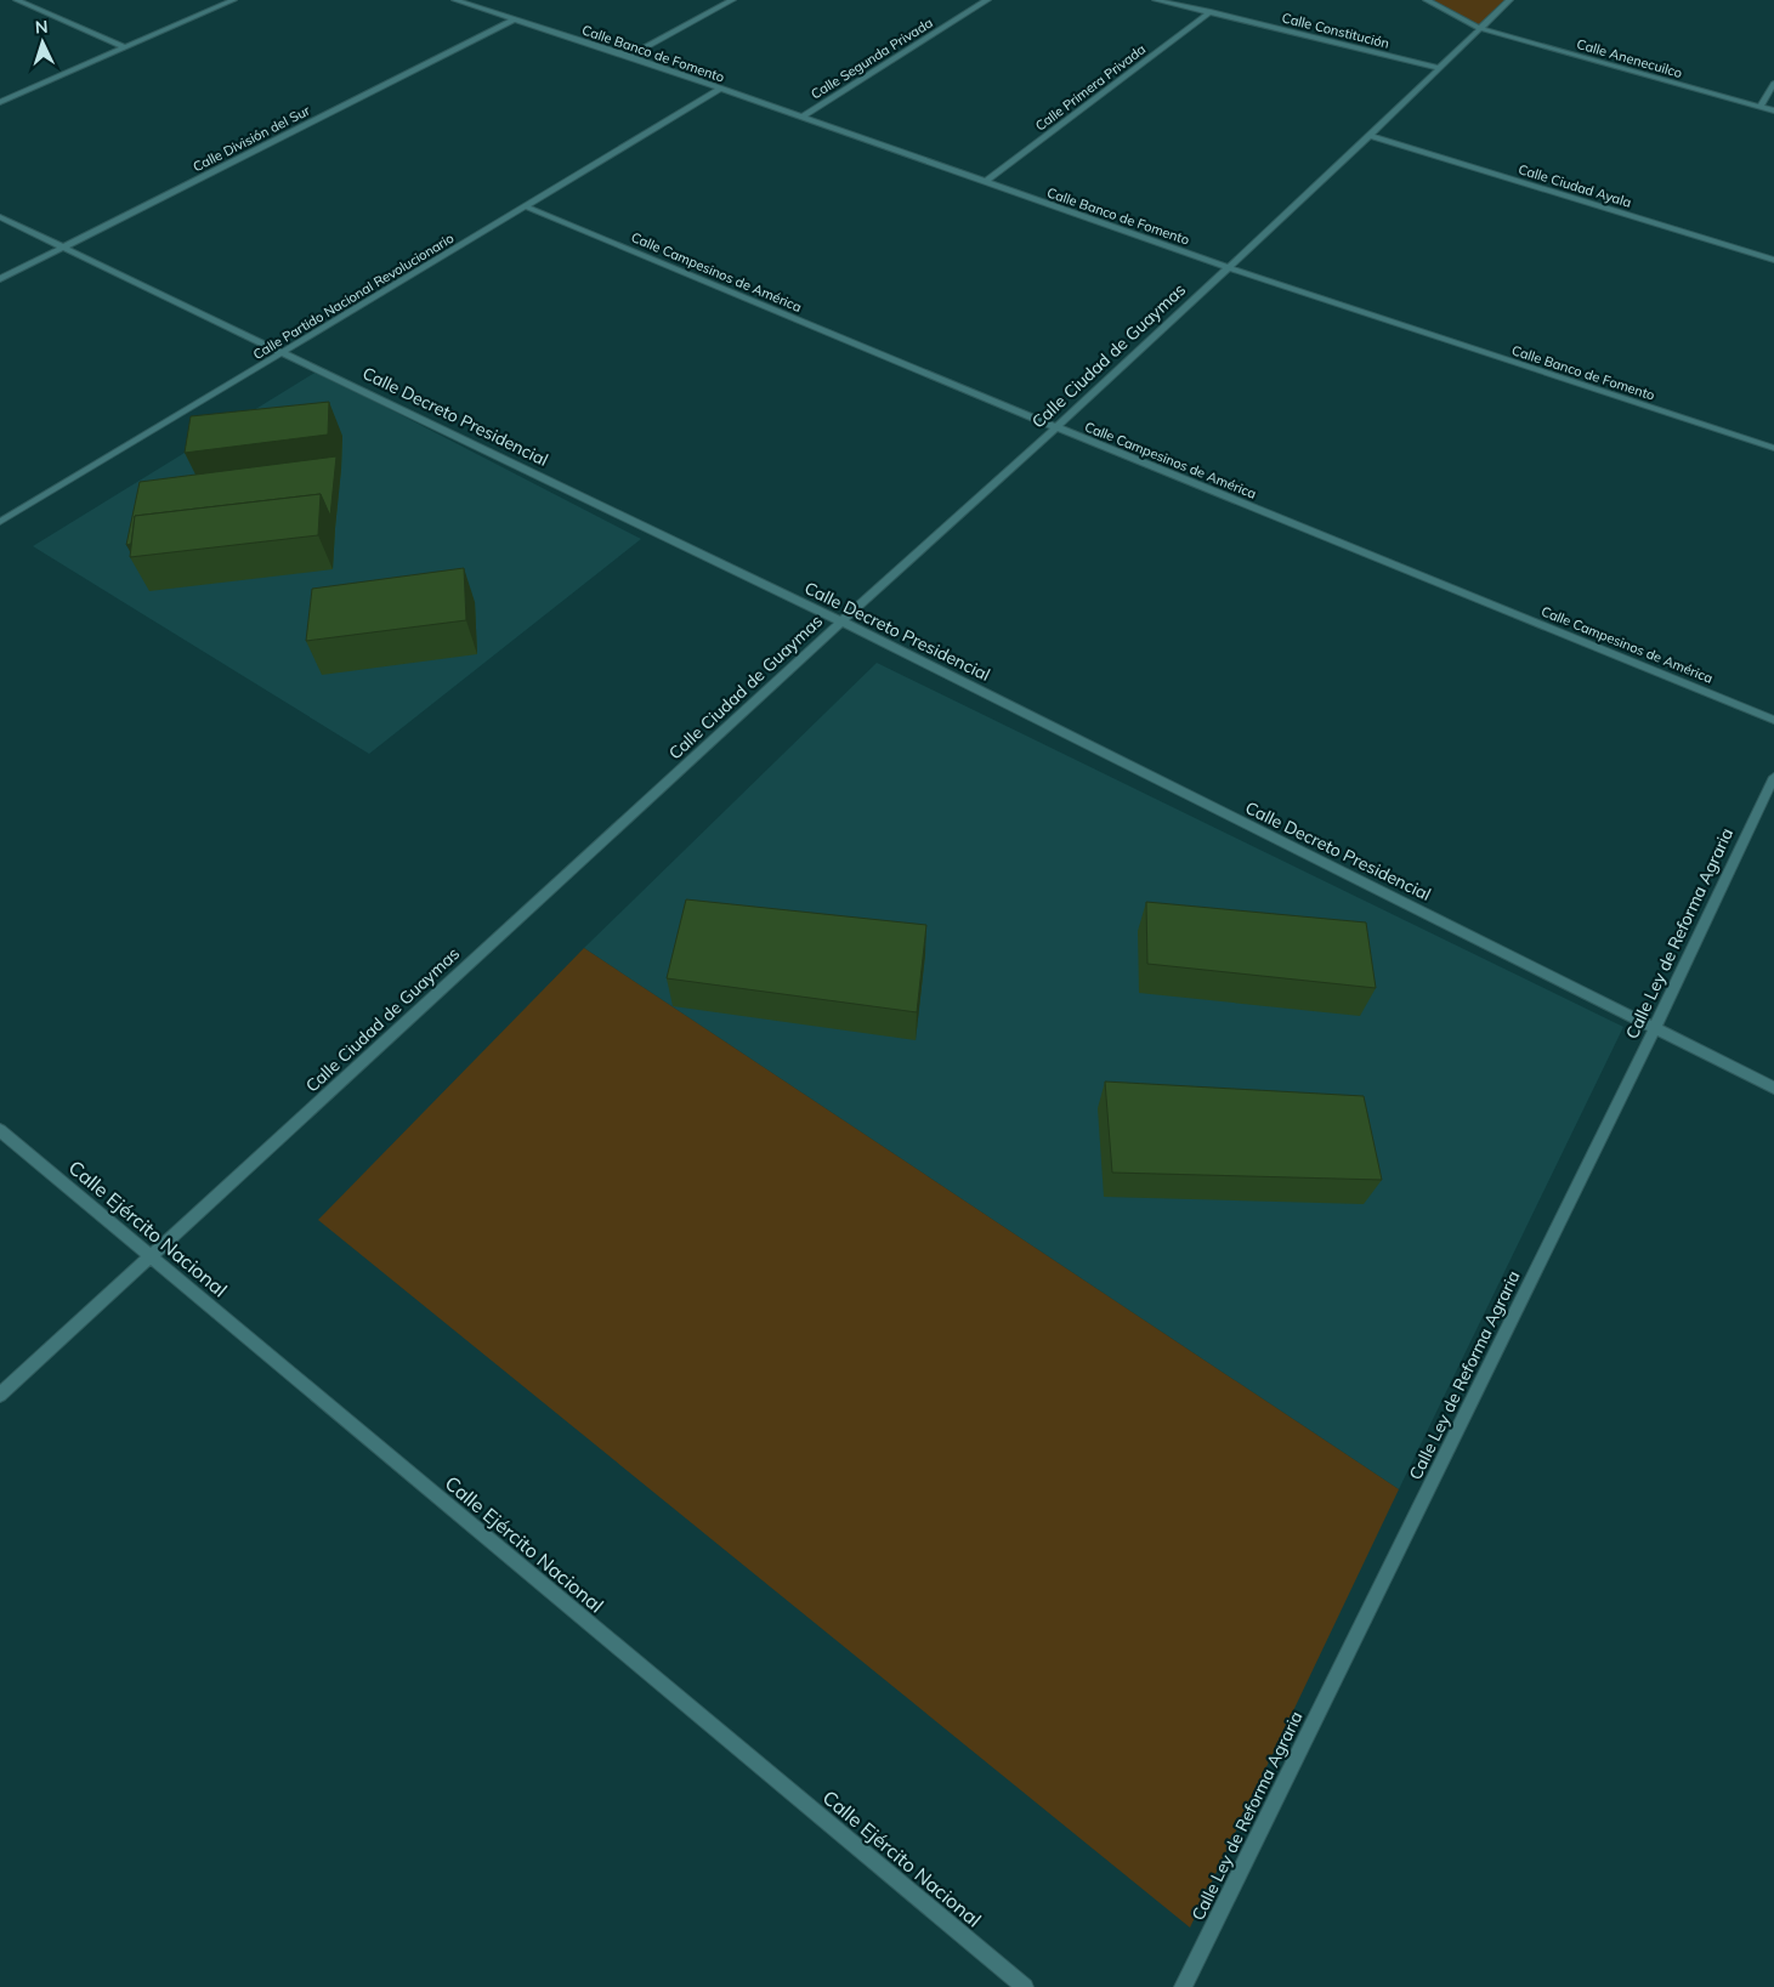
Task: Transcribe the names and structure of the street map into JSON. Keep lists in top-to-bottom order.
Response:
{
  "streets": {
    "street": [
      "Calle Constitución",
      "Calle Banco de Fomento",
      "Calle Segunda Privada",
      "Calle Anenecuilco",
      "Calle Primera Privada",
      "Calle División del Sur",
      "Calle Ciudad Ayala",
      "Calle Campesinos de América",
      "Calle Partido Nacional Revolucionario",
      "Calle Ciudad de Guaymas",
      "Calle Decreto Presidencial",
      "Calle Ley de Reforma Agraria",
      "Calle Ejército Nacional"
    ]
  },
  "crossings": [
    ["Calle Constitución", "Calle Primera Privada"],
    ["Calle Constitución", "Calle Ciudad de Guaymas"],
    ["Calle Banco de Fomento", "Calle Segunda Privada"],
    ["Calle Banco de Fomento", "Calle Primera Privada"],
    ["Calle Banco de Fomento", "Calle División del Sur"],
    ["Calle Banco de Fomento", "Calle Partido Nacional Revolucionario"],
    ["Calle Banco de Fomento", "Calle Ciudad de Guaymas"],
    ["Calle Anenecuilco", "Calle Ciudad de Guaymas"],
    ["Calle División del Sur", "Calle Decreto Presidencial"],
    ["Calle Ciudad Ayala", "Calle Ciudad de Guaymas"],
    ["Calle Campesinos de América", "Calle Partido Nacional Revolucionario"],
    ["Calle Campesinos de América", "Calle Ciudad de Guaymas"],
    ["Calle Partido Nacional Revolucionario", "Calle Decreto Presidencial"],
    ["Calle Ciudad de Guaymas", "Calle Decreto Presidencial"],
    ["Calle Ciudad de Guaymas", "Calle Ejército Nacional"],
    ["Calle Decreto Presidencial", "Calle Ley de Reforma Agraria"]
  ],
  "north": "top"
}
